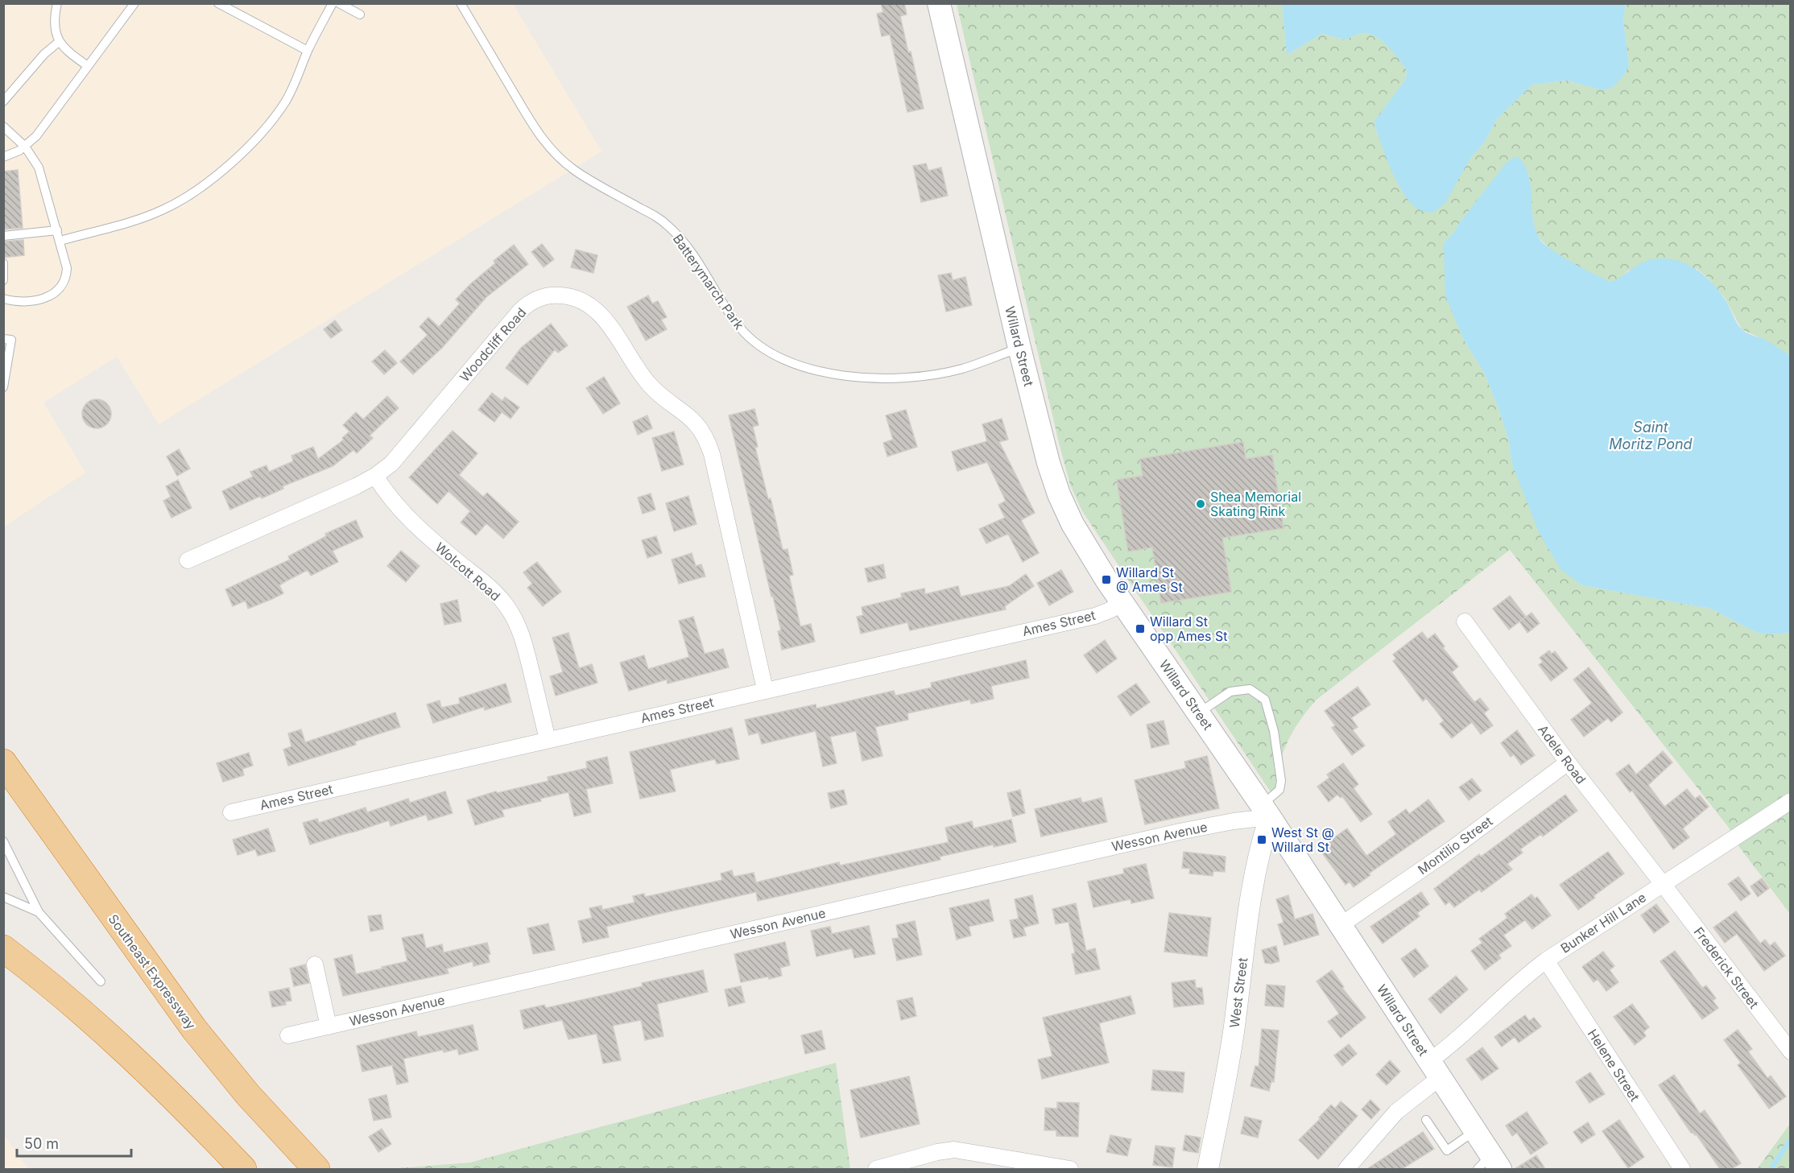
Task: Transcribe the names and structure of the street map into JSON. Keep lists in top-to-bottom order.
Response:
{
  "streets": {
    "highway": ["Southeast Expressway"],
    "main road": ["Willard Street"],
    "street": [
      "Woodcliff Road",
      "Wolcott Road",
      "Ames Street",
      "Adele Road",
      "Wesson Avenue",
      "Montilio Street",
      "Bunker Hill Lane",
      "Frederick Street",
      "West Street",
      "Helene Street"
    ],
    "lane": ["Batterymarch Park"]
  },
  "crossings": [
    ["Batterymarch Park", "Willard Street"],
    ["Woodcliff Road", "Wolcott Road"],
    ["Woodcliff Road", "Ames Street"],
    ["Willard Street", "Ames Street"],
    ["Willard Street", "Wesson Avenue"],
    ["Willard Street", "Montilio Street"],
    ["Willard Street", "Bunker Hill Lane"],
    ["Willard Street", "West Street"],
    ["Wolcott Road", "Ames Street"],
    ["Adele Road", "Montilio Street"],
    ["Adele Road", "Bunker Hill Lane"],
    ["Adele Road", "Frederick Street"],
    ["Wesson Avenue", "West Street"],
    ["Bunker Hill Lane", "Frederick Street"],
    ["Bunker Hill Lane", "Helene Street"]
  ],
  "water": ["Saint Moritz Pond"],
  "places": {
    "other": ["Shea Memorial Skating Rink"],
    "transit": ["Willard St @ Ames St", "Willard St opp Ames St", "West St @ Willard St"]
  },
  "scale_bar": "50 m"
}
